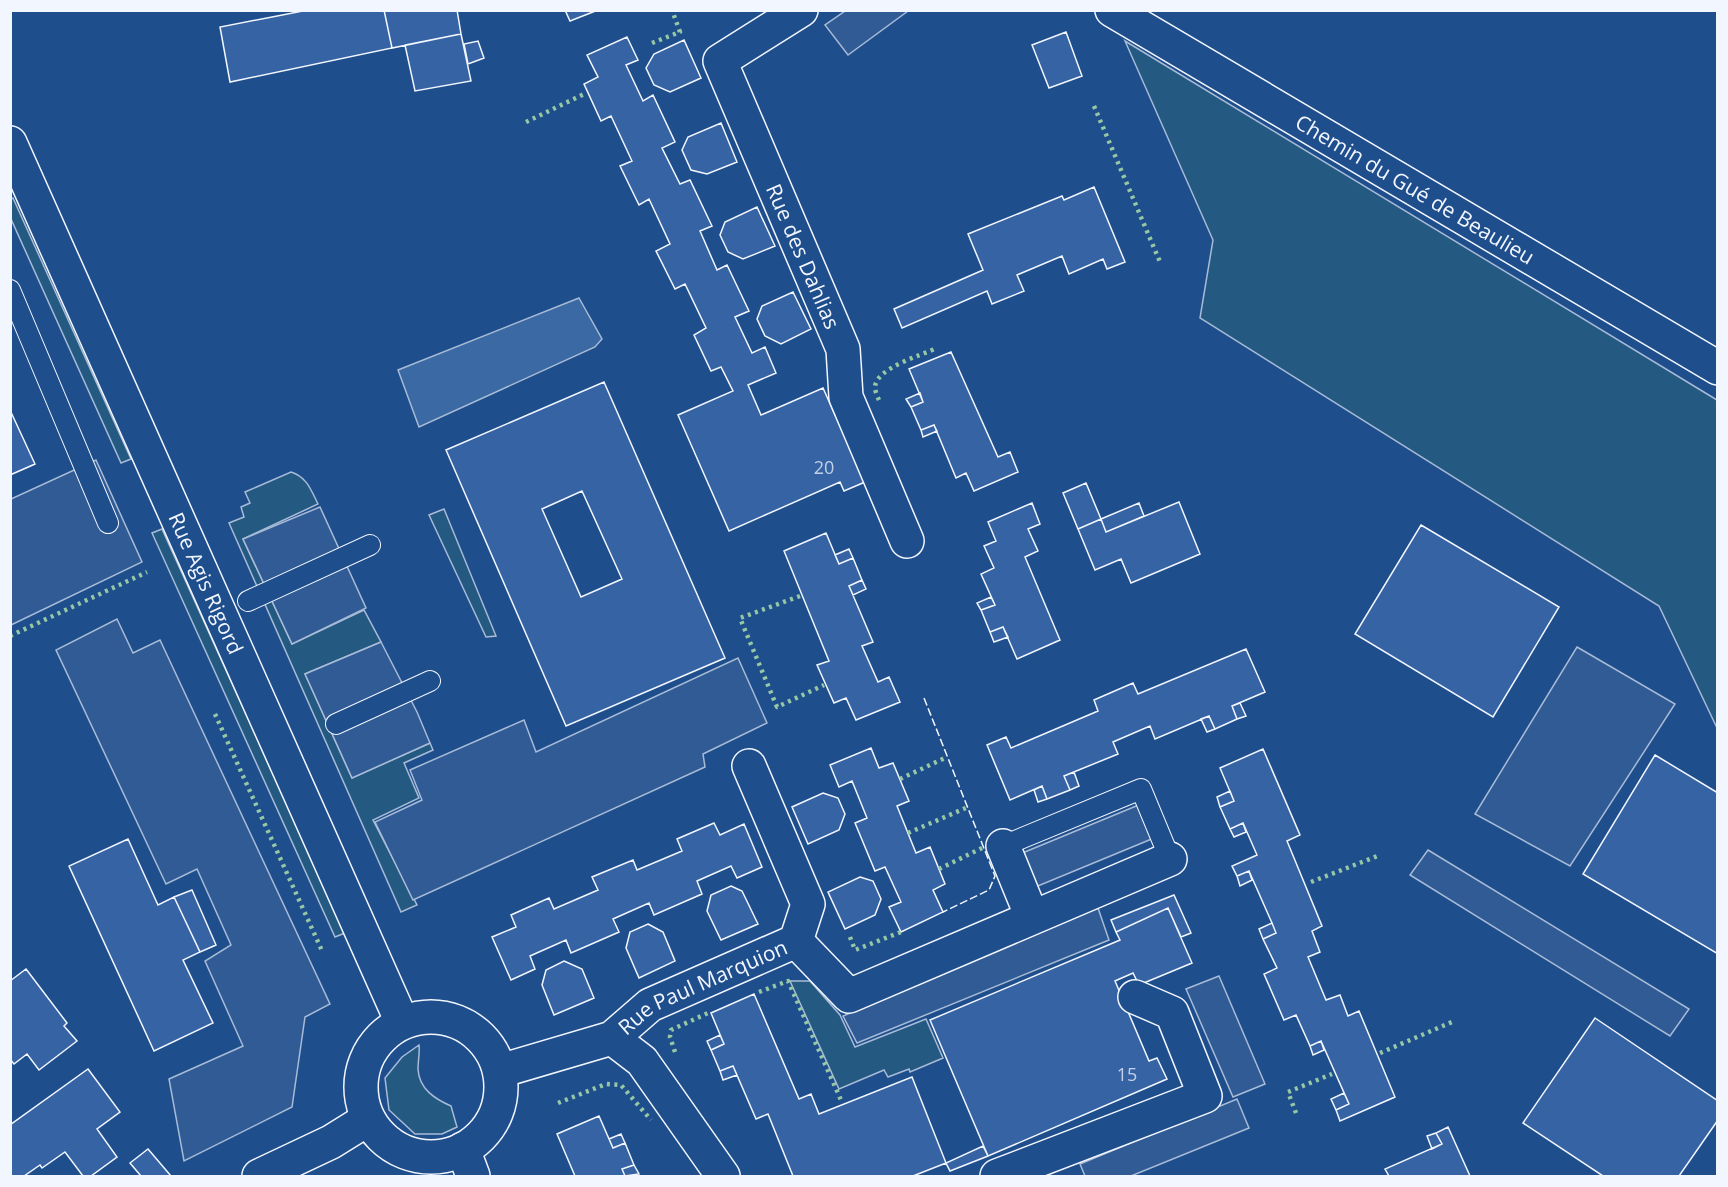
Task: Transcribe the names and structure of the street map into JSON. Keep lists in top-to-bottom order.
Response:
{
  "streets": {
    "street": [
      "Chemin du Gué de Beaulieu",
      "Rue des Dahlias",
      "Rue Agis Rigord",
      "Rue Paul Marquion"
    ]
  },
  "crossings": [
    ["Rue Agis Rigord", "Rue Paul Marquion"]
  ],
  "house_numbers": ["20", "15"]
}
